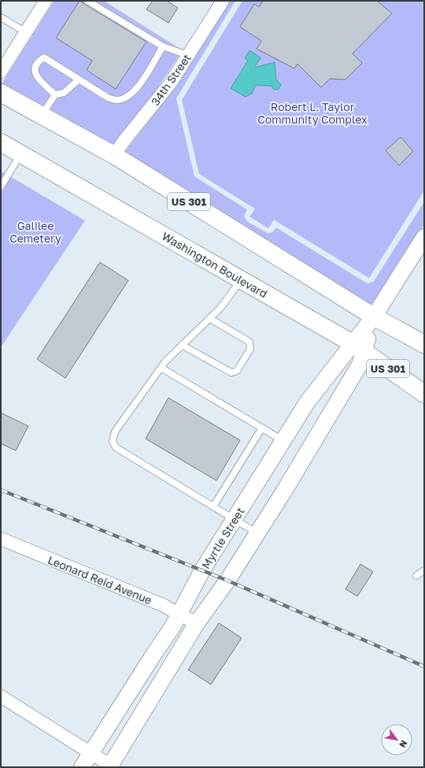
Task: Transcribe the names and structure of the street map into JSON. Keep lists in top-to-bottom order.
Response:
{
  "streets": {
    "main road": ["US 301", "Washington Boulevard"],
    "street": ["34th Street", "Myrtle Street", "Leonard Reid Avenue"]
  },
  "crossings": [
    ["34th Street", "US 301"],
    ["US 301", "Myrtle Street"],
    ["Washington Boulevard", "Myrtle Street"],
    ["Myrtle Street", "Leonard Reid Avenue"]
  ],
  "parks": ["Robert L. Taylor Community Complex", "Galilee Cemetery"],
  "north": "bottom right"
}
